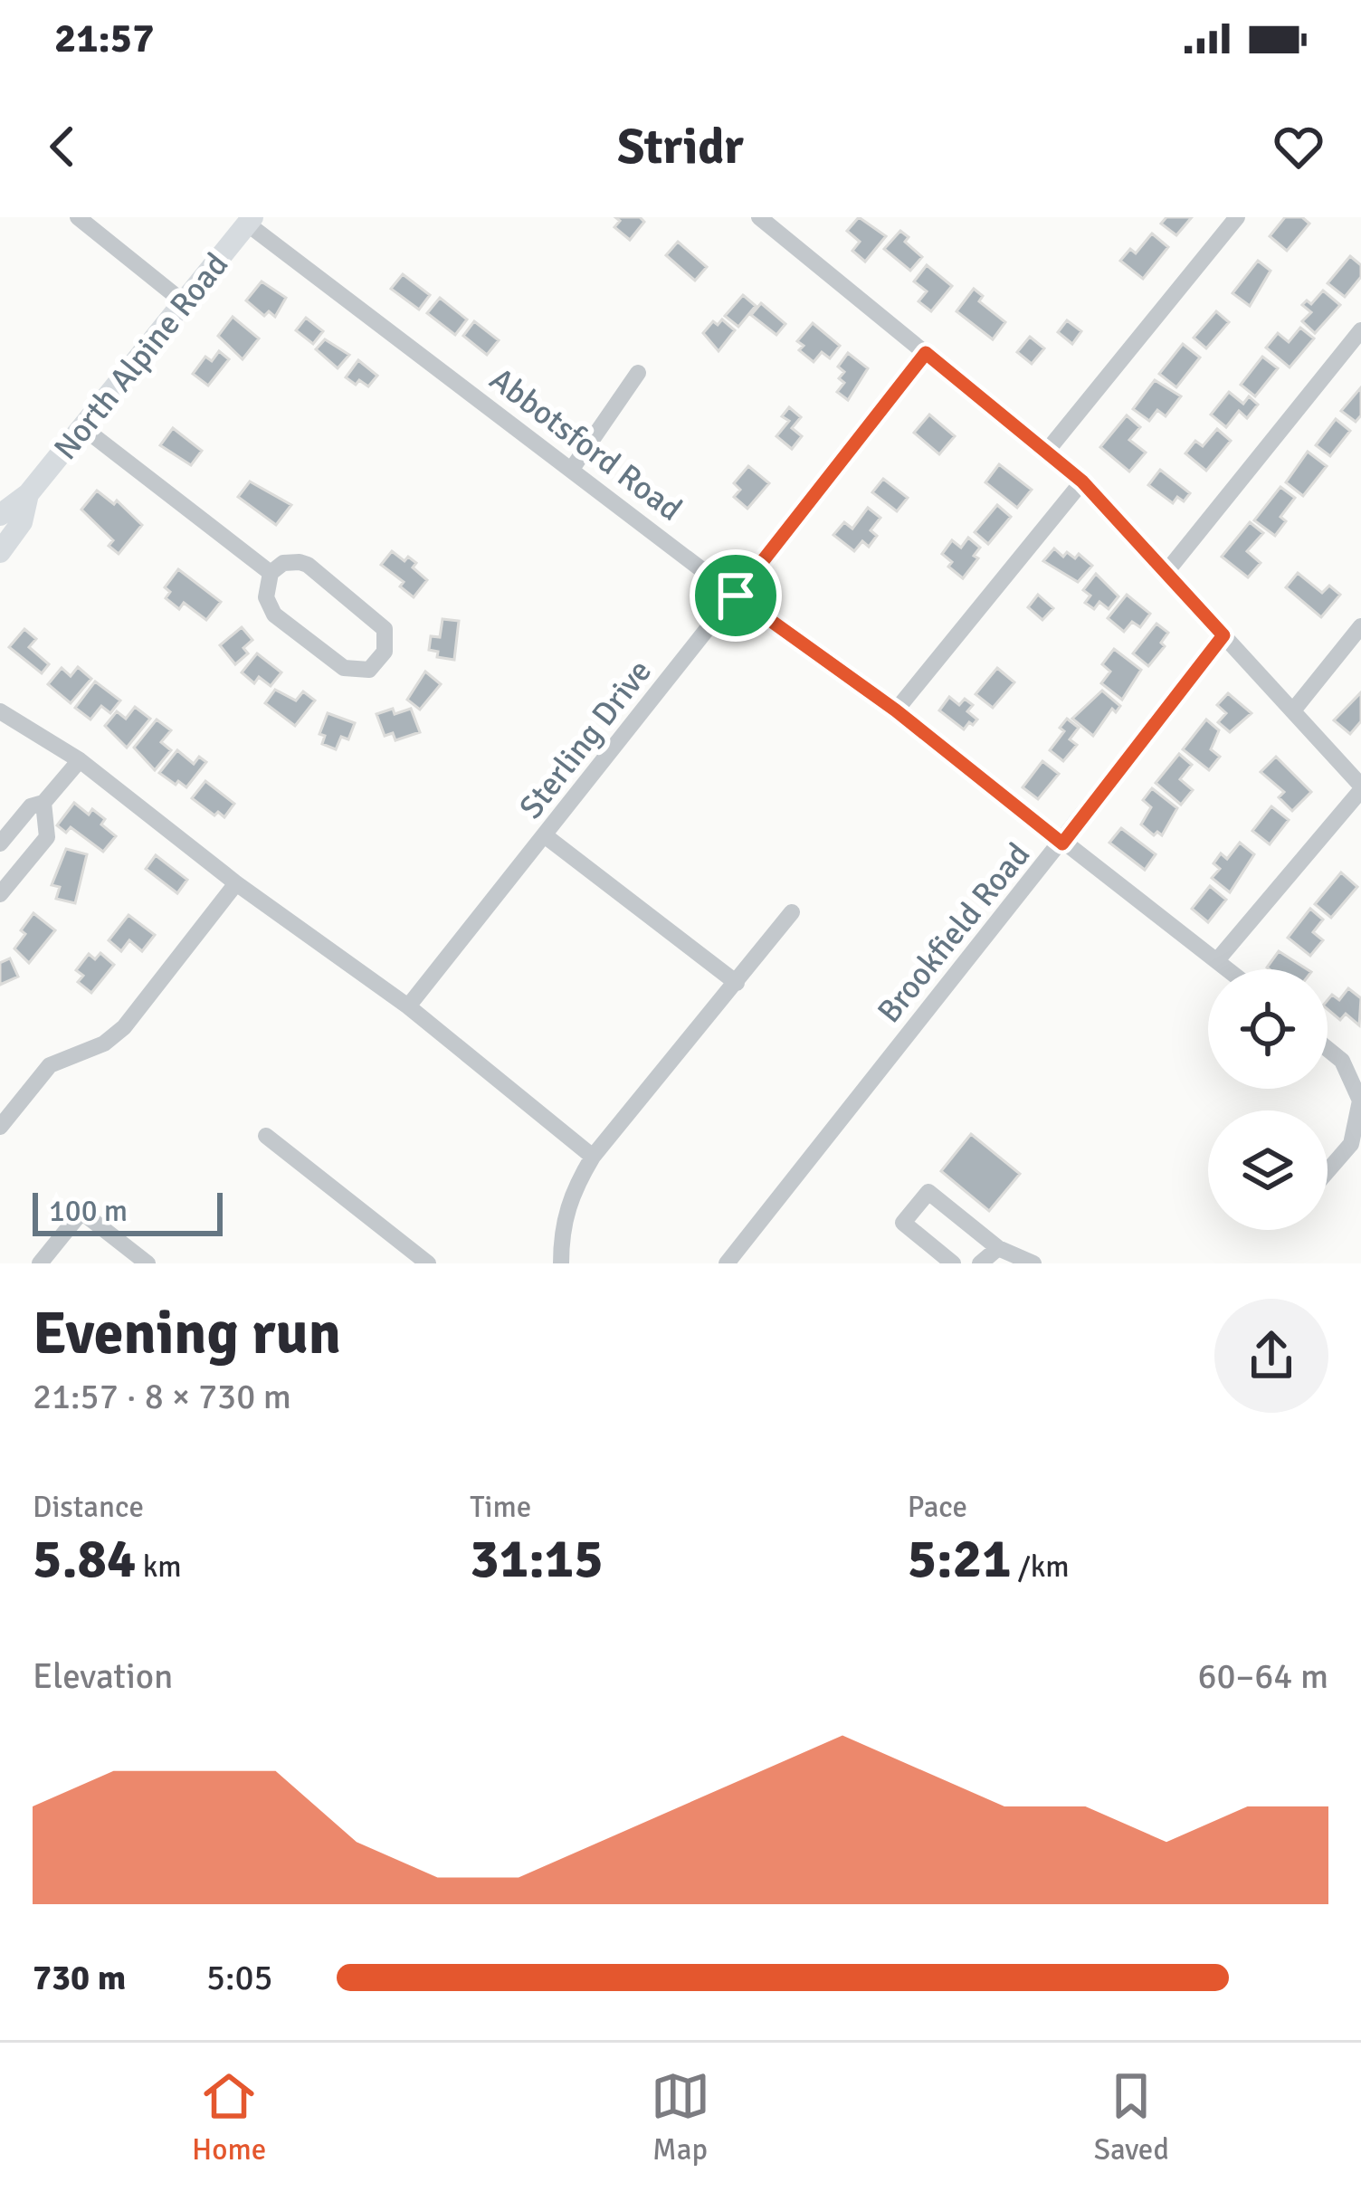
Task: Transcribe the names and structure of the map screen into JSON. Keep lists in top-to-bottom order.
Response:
{
  "streets": {
    "main road": ["North Alpine Road"],
    "street": ["Abbotsford Road", "Sterling Drive", "Brookfield Road"]
  },
  "crossings": [
    ["North Alpine Road", "Abbotsford Road"],
    ["Abbotsford Road", "Sterling Drive"],
    ["Abbotsford Road", "Brookfield Road"]
  ],
  "scale_bar": "100 m",
  "page": {
    "status": "21:57",
    "header": "Stridr",
    "scale": "100 m",
    "heading": ["Evening run", "21:57 · 8 × 730 m"],
    "stats": [
      ["Distance", "5.84 km"],
      ["Time", "31:15"],
      ["Pace", "5:21 /km"]
    ],
    "chart": ["Elevation", "60–64 m"],
    "list": [
      {
        "name": "730 m",
        "note": "5:05"
      }
    ],
    "tabs": ["Home", "Map", "Saved"]
  }
}
